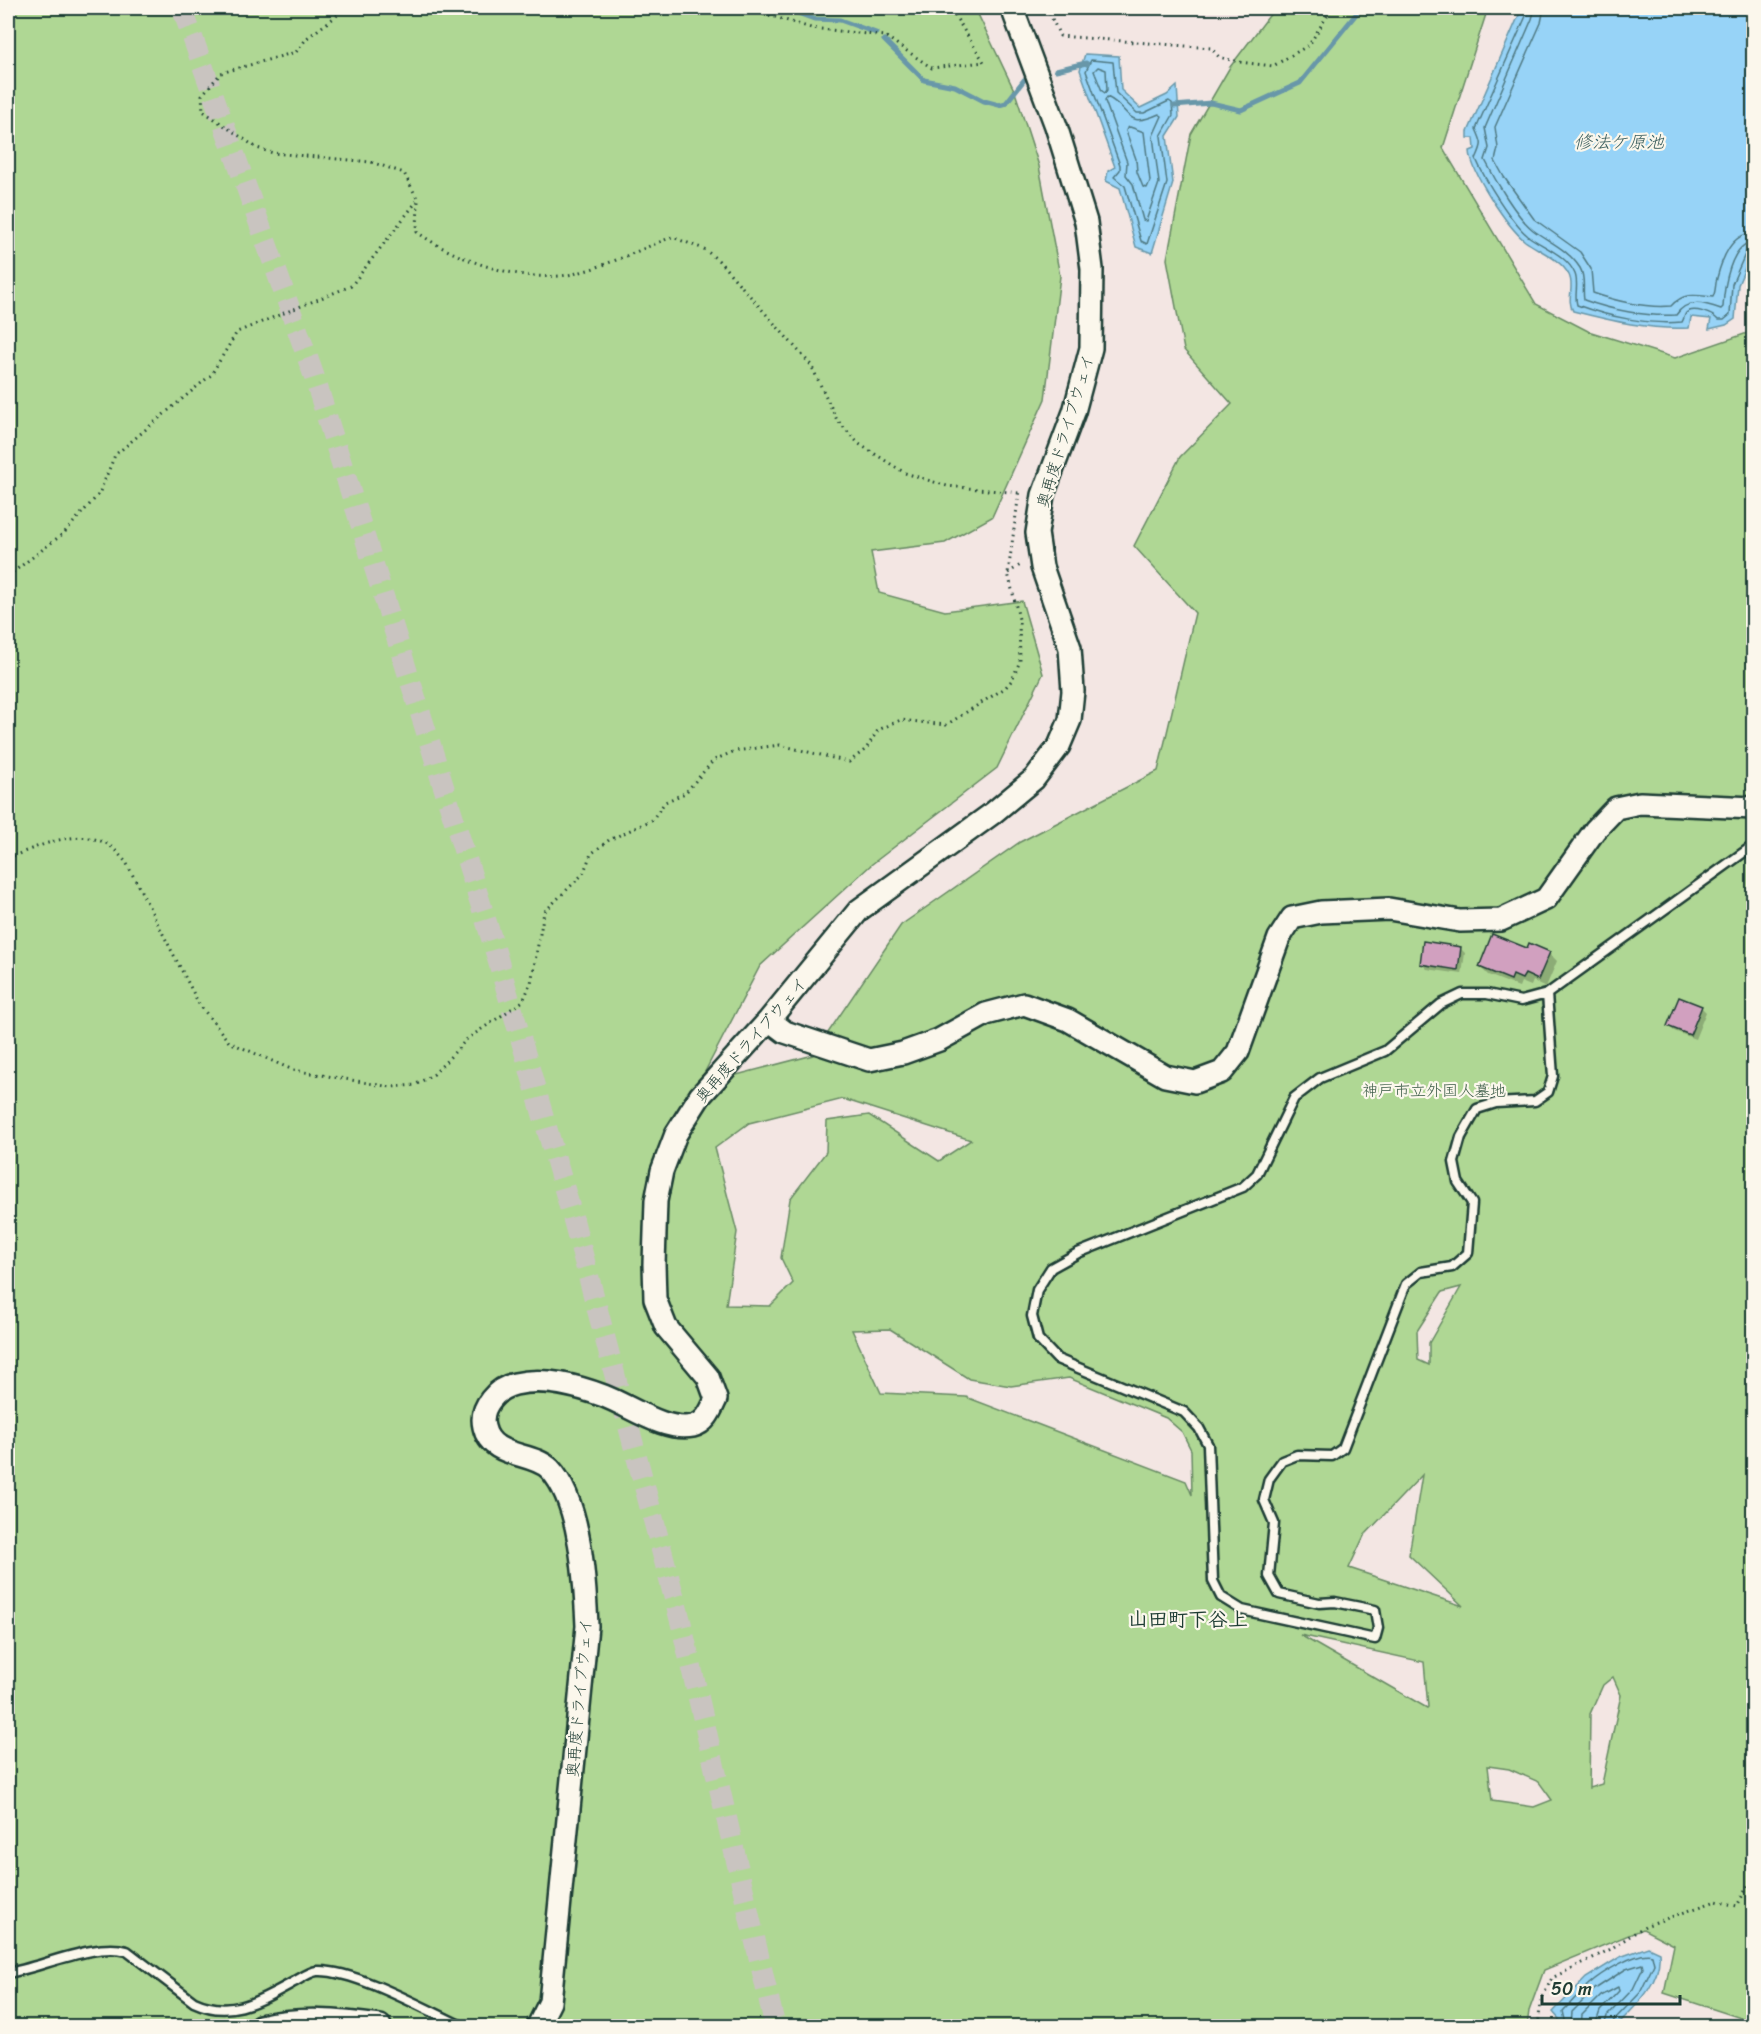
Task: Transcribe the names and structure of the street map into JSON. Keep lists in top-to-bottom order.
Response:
{
  "streets": {
    "street": ["奥再度ドライブウェイ"]
  },
  "districts": ["山田町下谷上"],
  "water": ["修法ケ原池"],
  "parks": ["神戸市立外国人墓地"],
  "scale_bar": "50 m"
}
